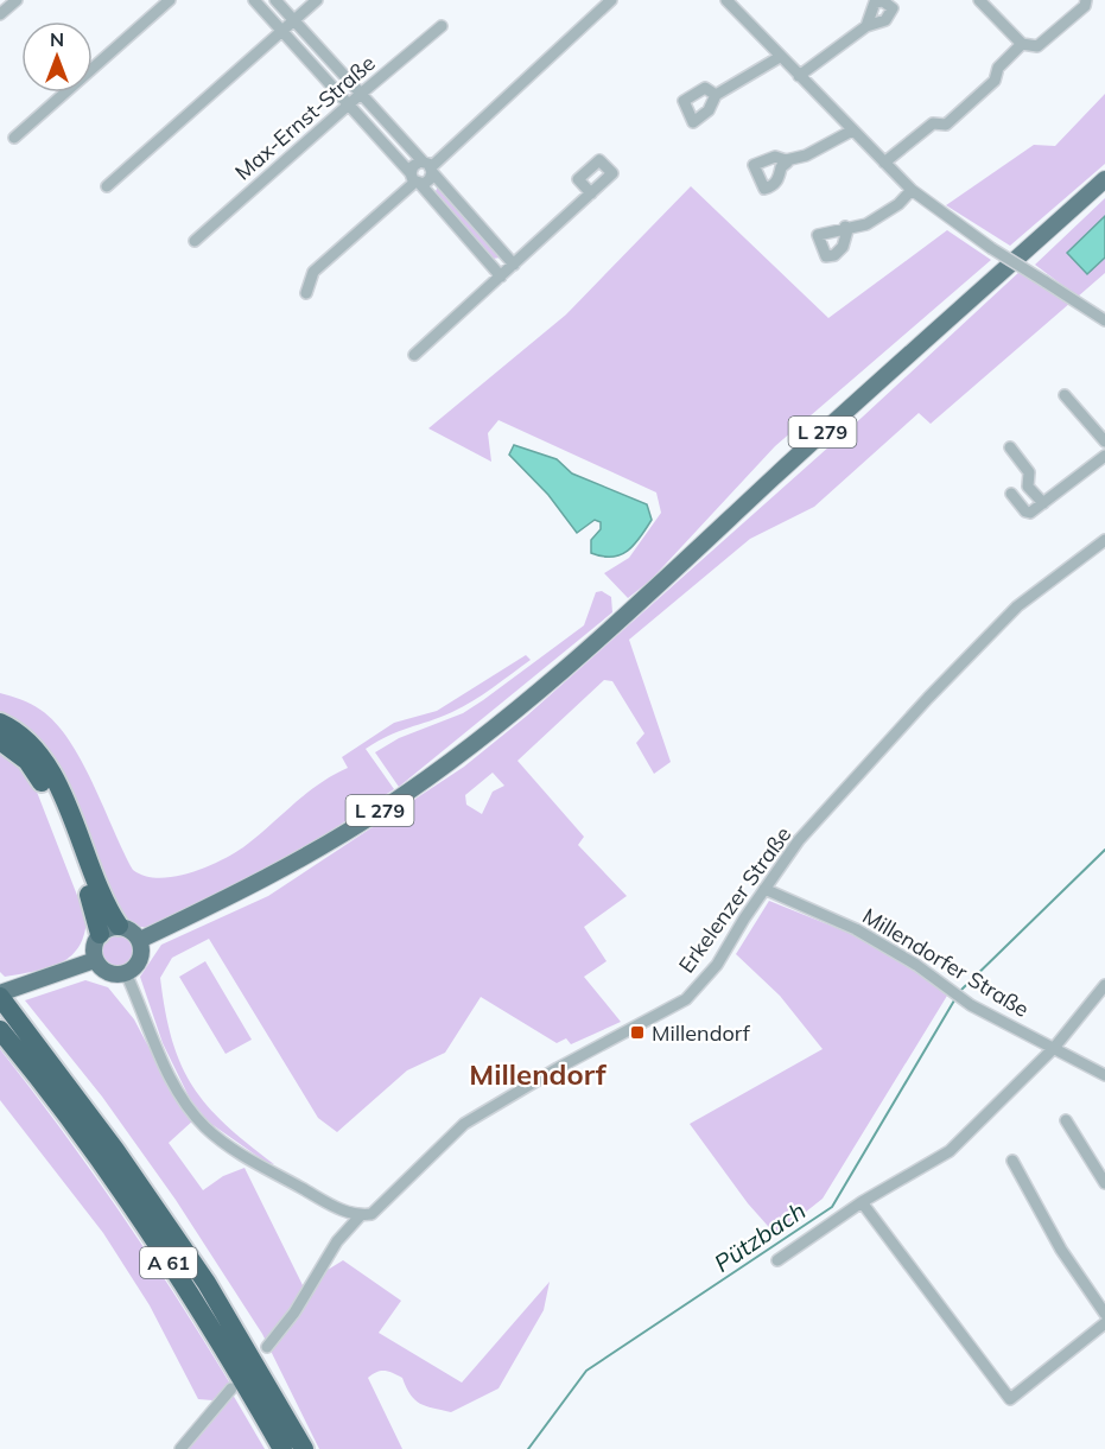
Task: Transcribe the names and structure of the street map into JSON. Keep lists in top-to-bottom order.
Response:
{
  "streets": {
    "highway": ["A 61"],
    "main road": ["L 279"],
    "street": ["Max-Ernst-Straße", "Erkelenzer Straße", "Millendorfer Straße"]
  },
  "crossings": [
    ["Erkelenzer Straße", "Millendorfer Straße"]
  ],
  "districts": ["Millendorf"],
  "water": ["Pützbach"],
  "places": {
    "transit": ["Millendorf"]
  },
  "north": "top"
}
